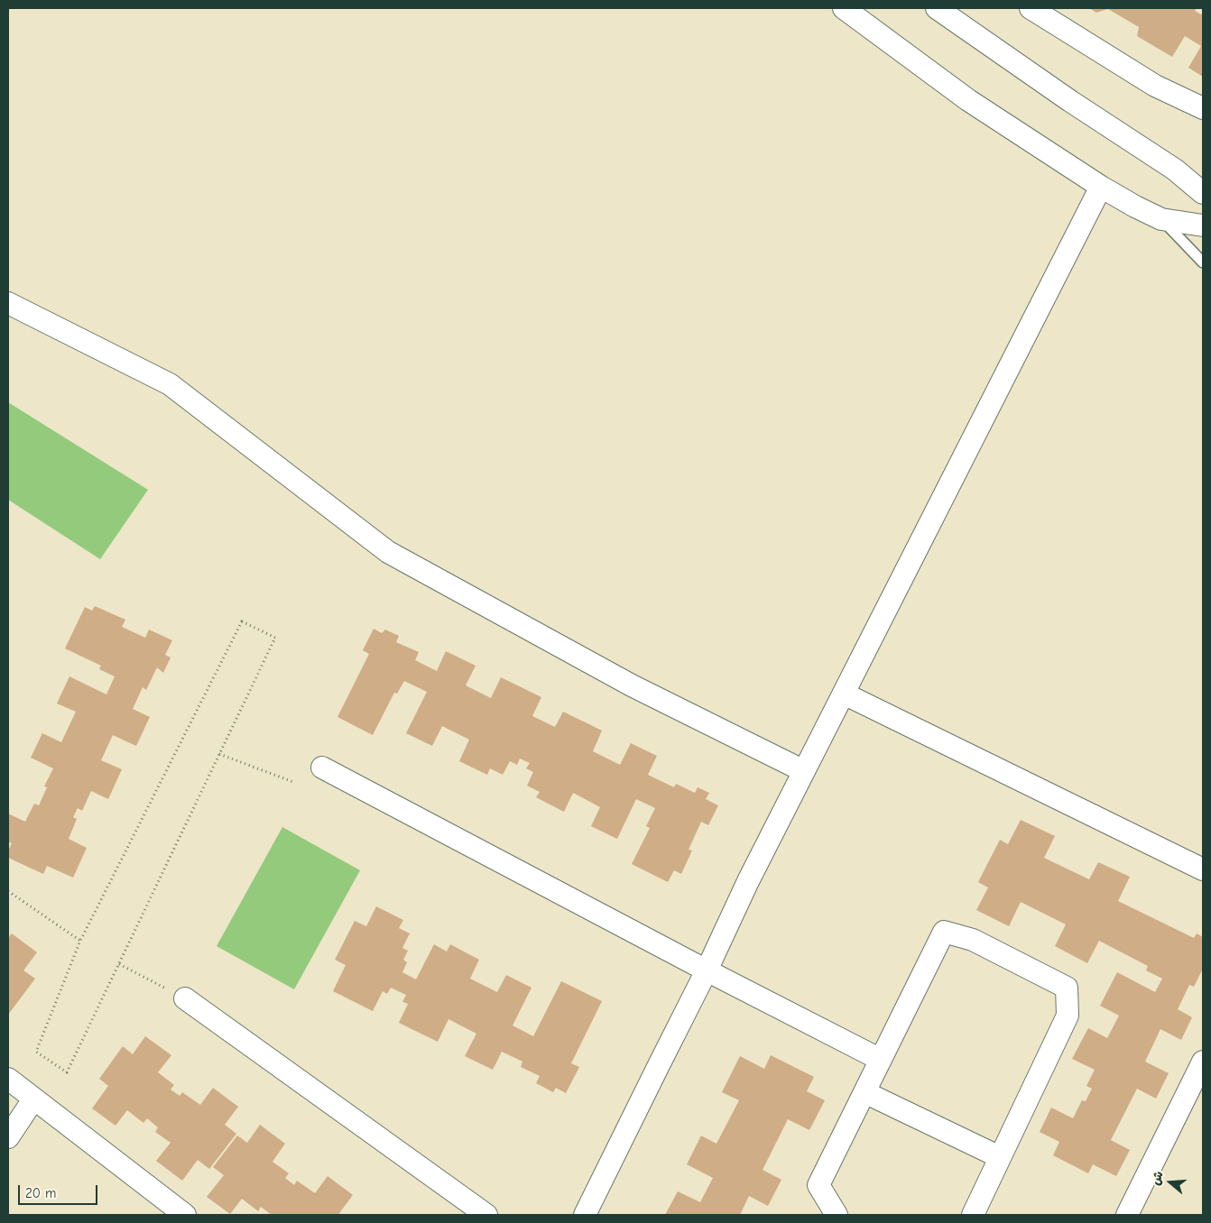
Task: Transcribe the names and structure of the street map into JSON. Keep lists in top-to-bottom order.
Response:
{
  "scale_bar": "20 m",
  "north": "left"
}
